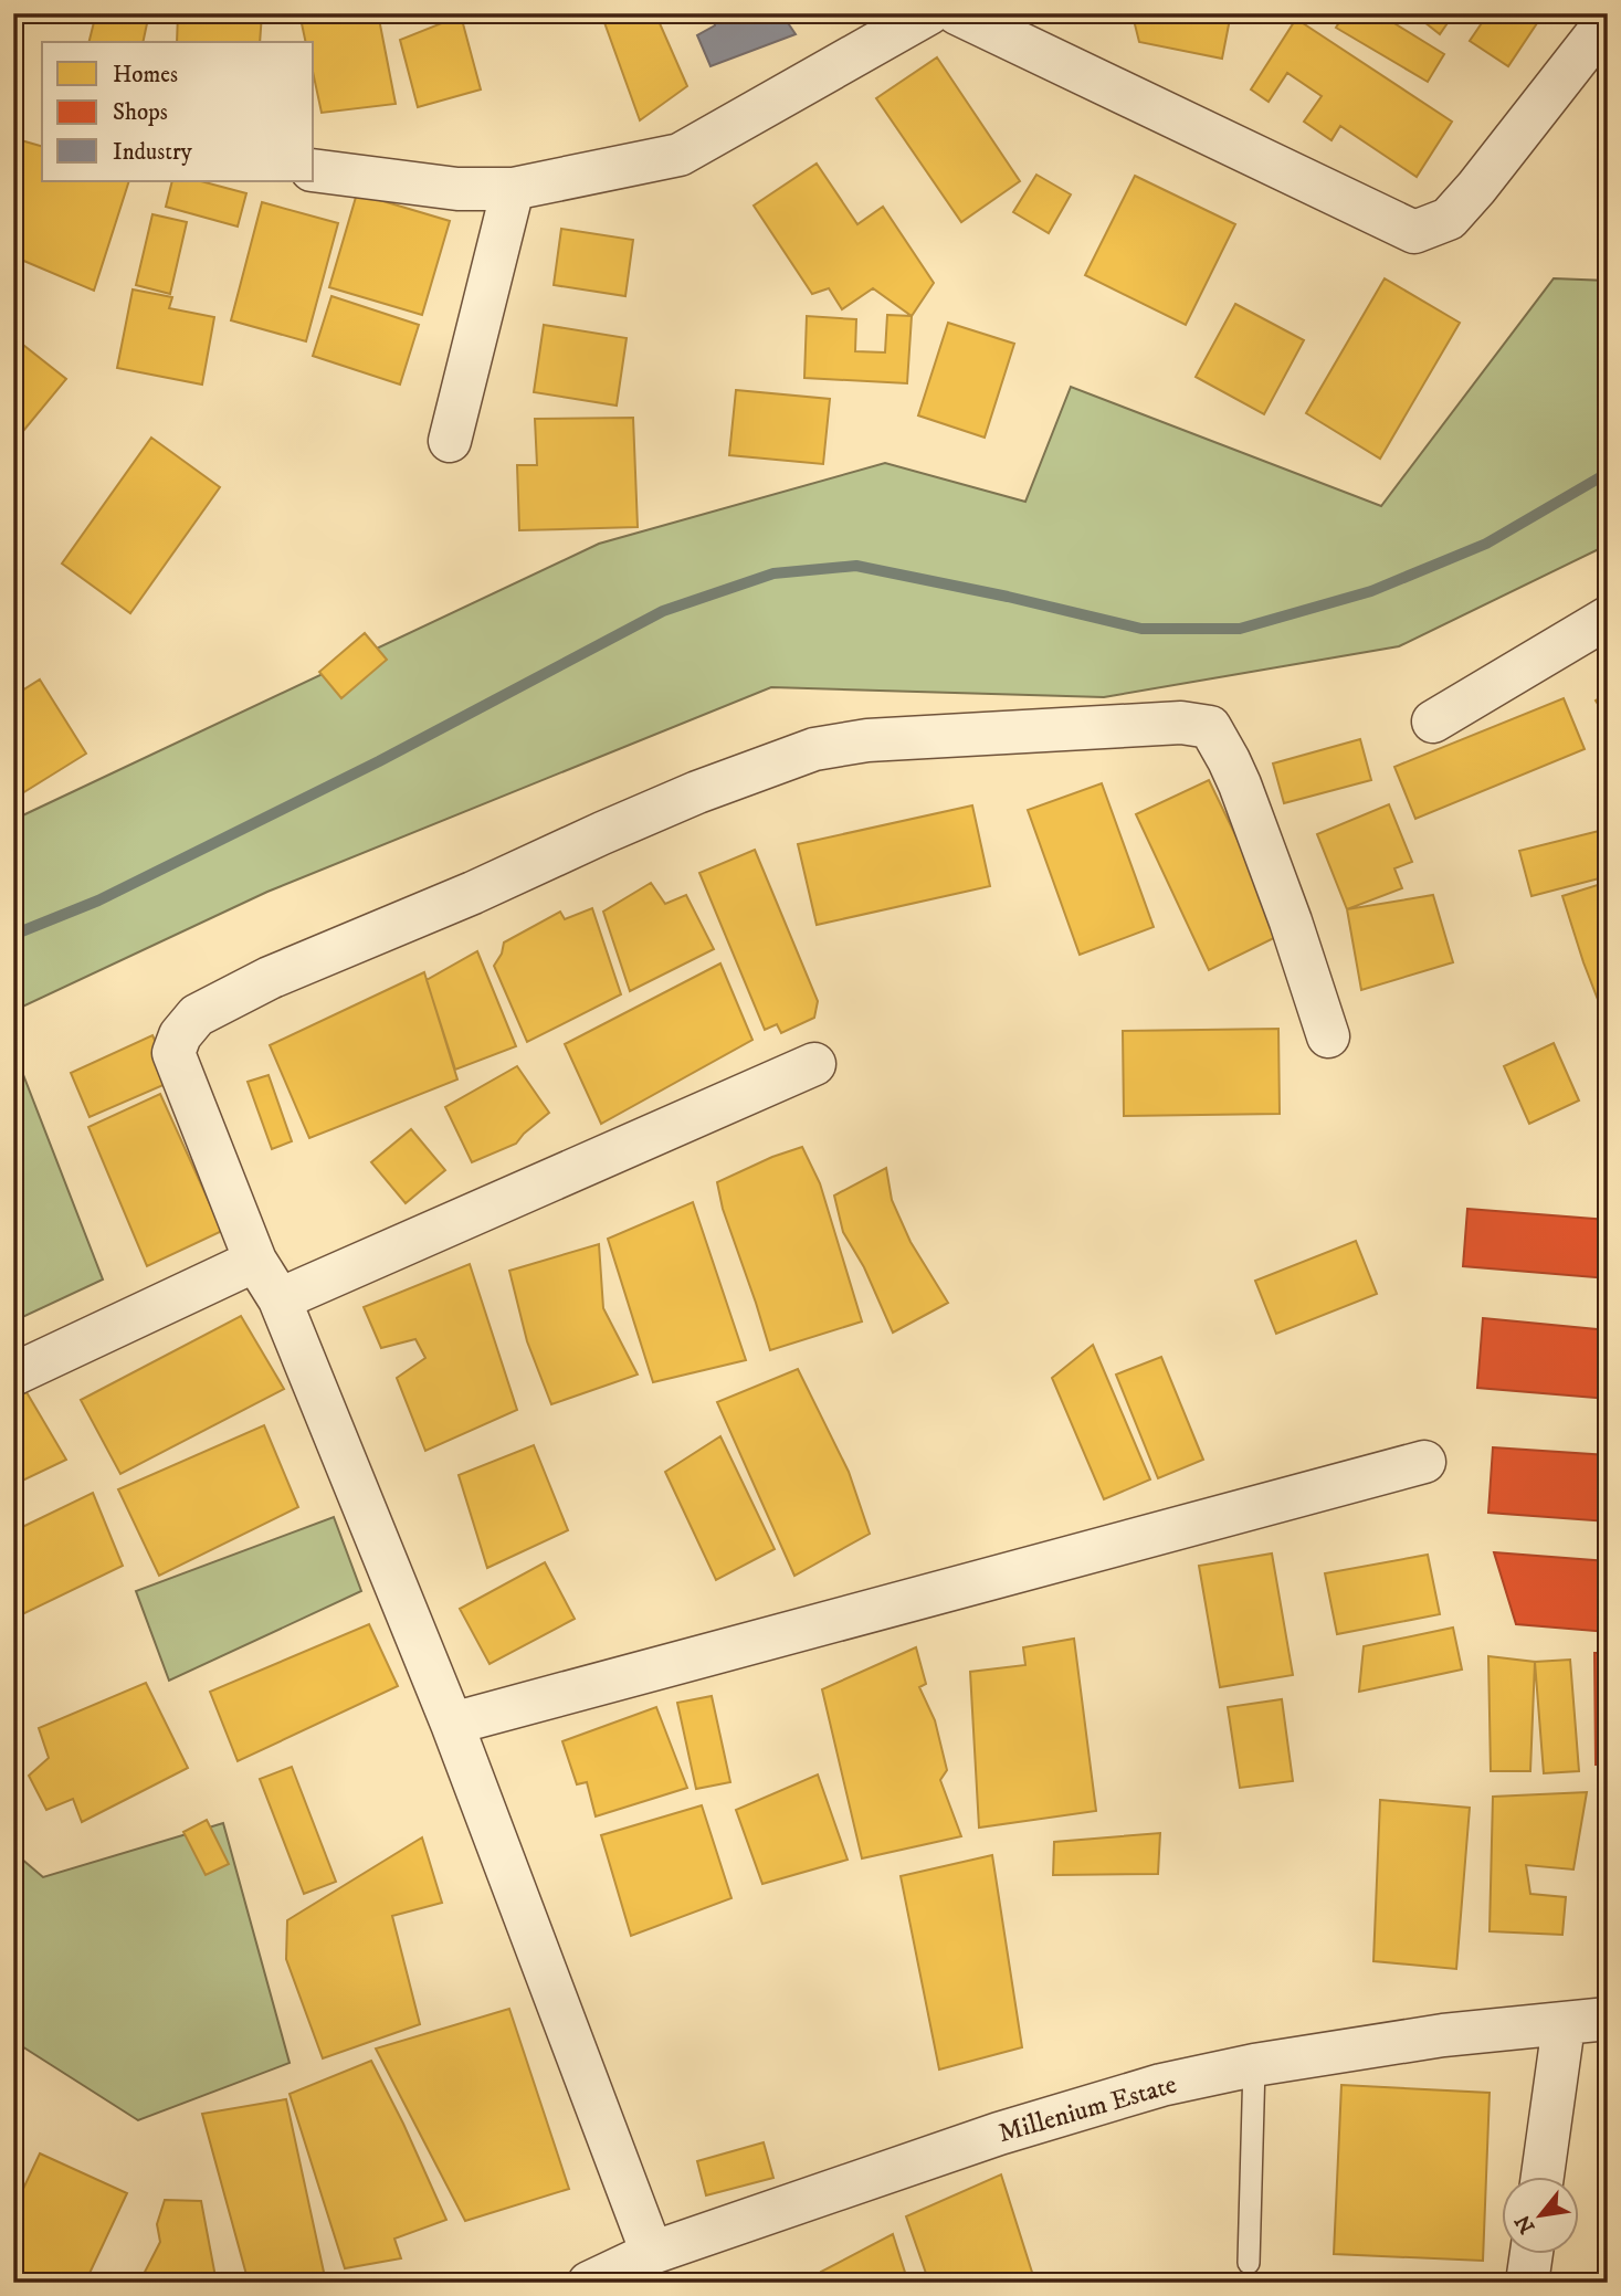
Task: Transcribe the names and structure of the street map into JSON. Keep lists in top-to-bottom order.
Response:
{
  "streets": {
    "street": ["Millenium Estate"]
  },
  "legend": ["Homes", "Shops", "Industry"],
  "north": "bottom left"
}
